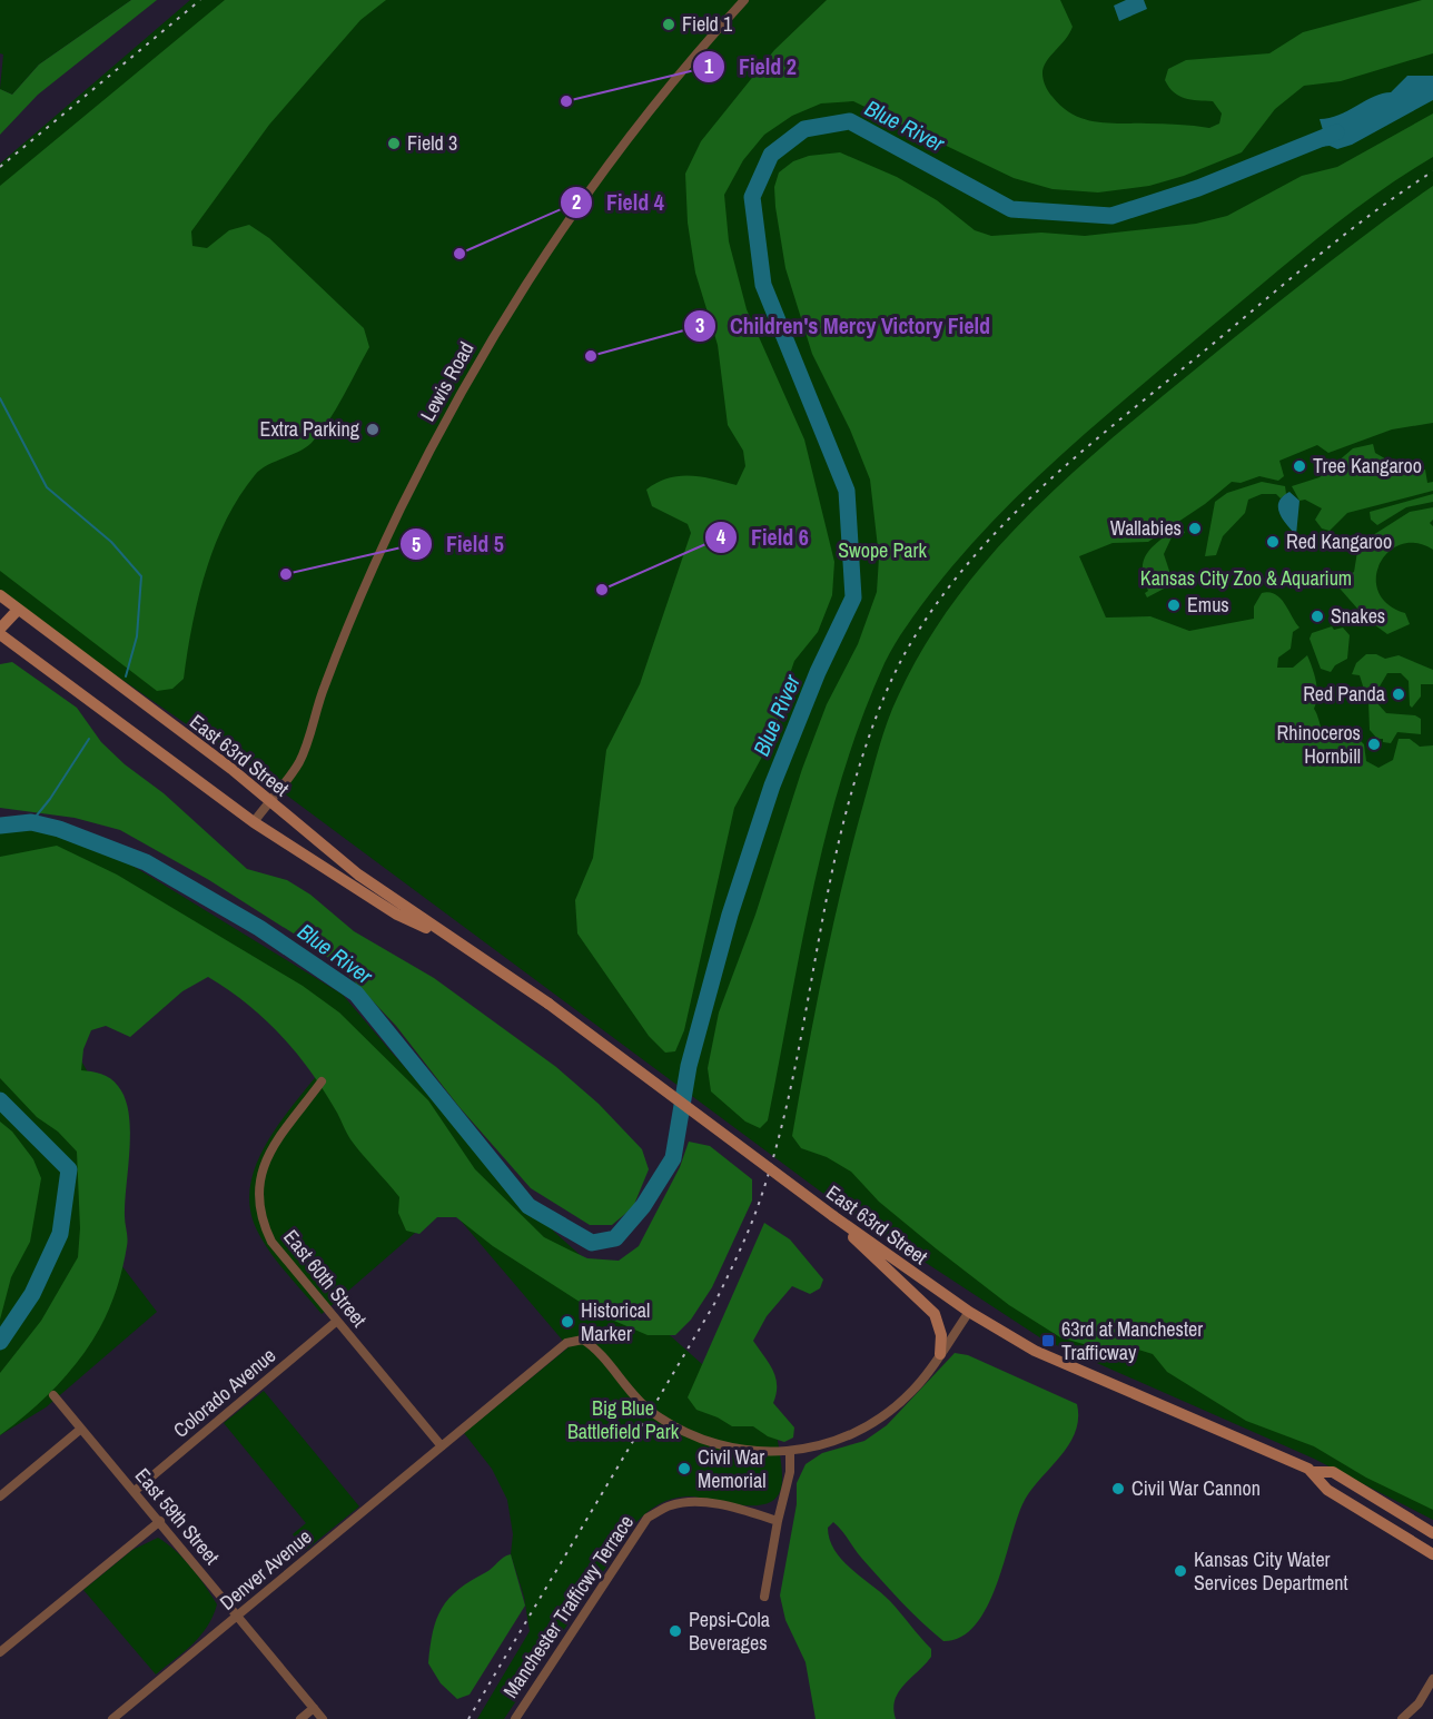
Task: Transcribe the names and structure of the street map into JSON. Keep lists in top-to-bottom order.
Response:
{
  "streets": {
    "main road": ["East 63rd Street"],
    "street": [
      "Lewis Road",
      "East 60th Street",
      "Colorado Avenue",
      "East 59th Street",
      "Denver Avenue",
      "Manchester Trafficwy Terrace"
    ]
  },
  "crossings": [
    ["Lewis Road", "East 63rd Street"],
    ["East 60th Street", "Colorado Avenue"],
    ["East 60th Street", "Denver Avenue"],
    ["Colorado Avenue", "East 59th Street"],
    ["East 59th Street", "Denver Avenue"]
  ],
  "water": ["Blue River"],
  "parks": ["Swope Park", "Kansas City Zoo & Aquarium", "Big Blue Battlefield Park"],
  "places": {
    "other": [
      "Field 1",
      "Field 2",
      "Field 3",
      "Field 4",
      "Children's Mercy Victory Field",
      "Extra Parking",
      "Tree Kangaroo",
      "Wallabies",
      "Red Kangaroo",
      "Field 5",
      "Field 6",
      "Emus",
      "Snakes",
      "Red Panda",
      "Rhinoceros Hornbill",
      "Historical Marker",
      "Civil War Memorial",
      "Civil War Cannon",
      "Kansas City Water Services Department",
      "Pepsi-Cola Beverages"
    ],
    "transit": ["63rd at Manchester Trafficway"]
  }
}
